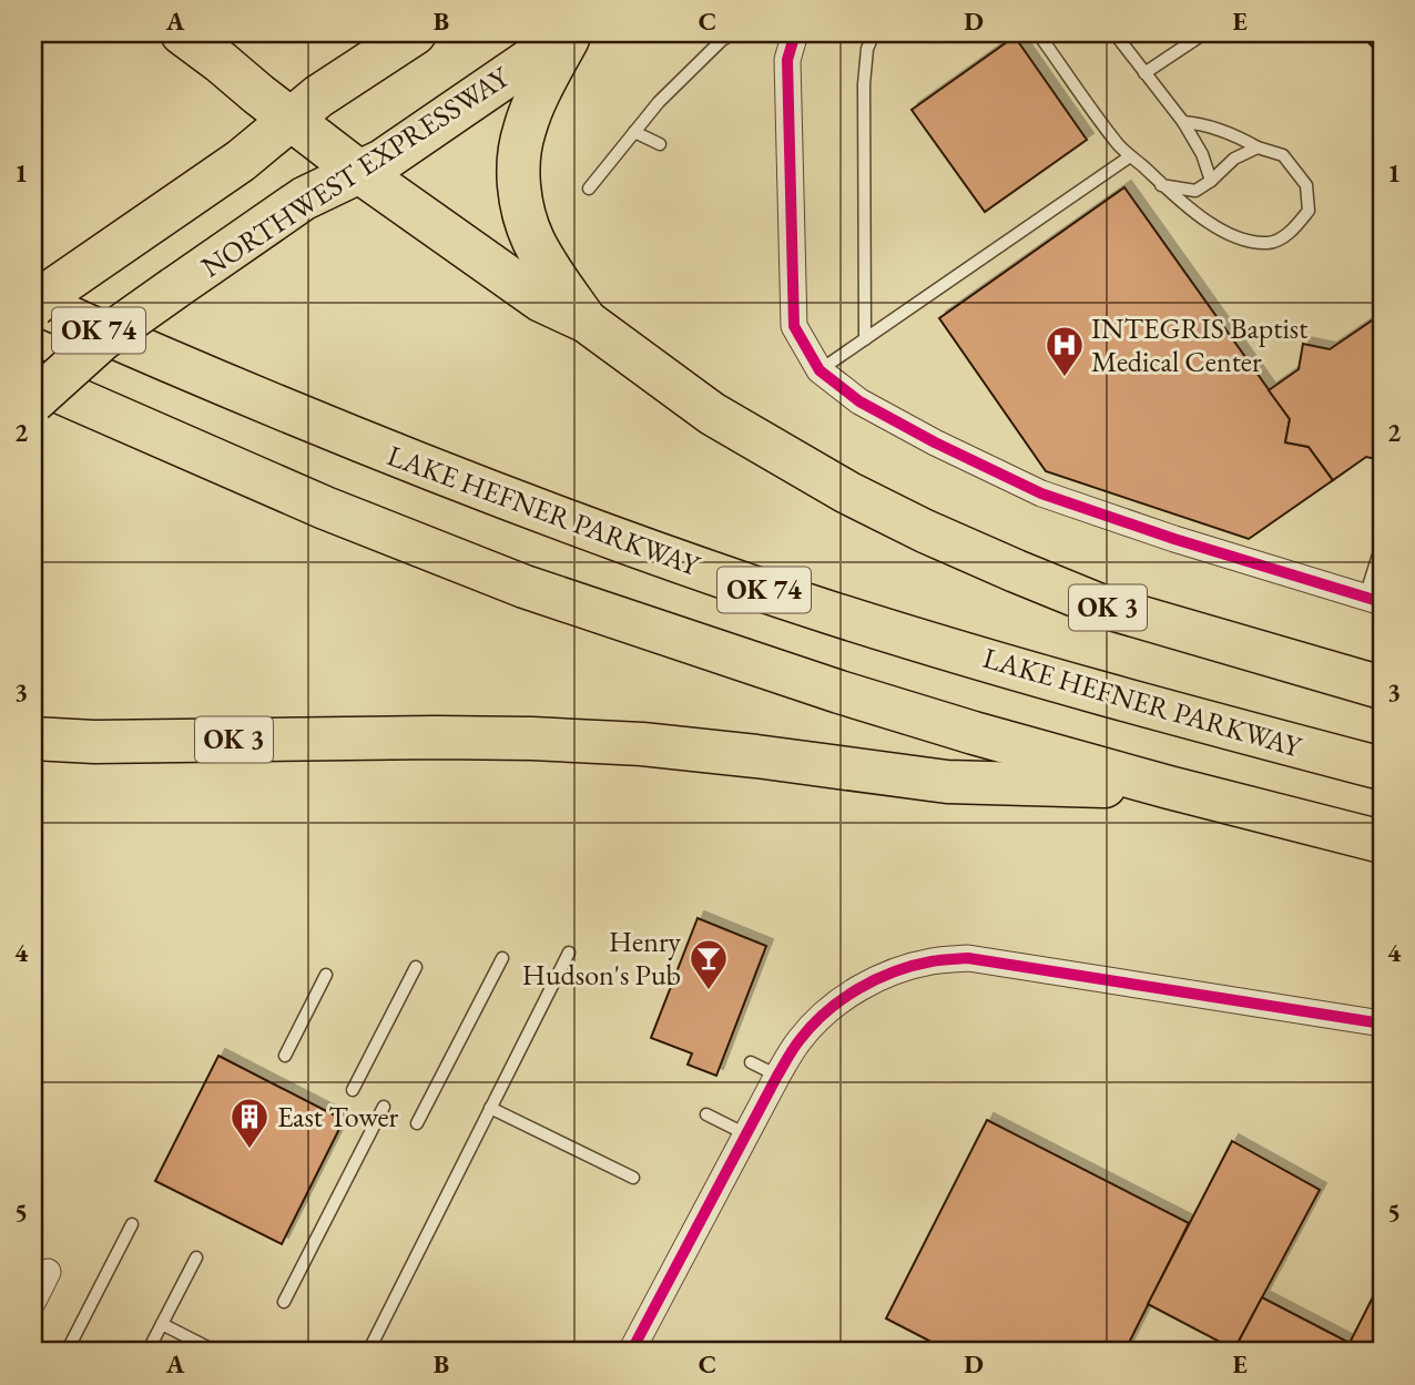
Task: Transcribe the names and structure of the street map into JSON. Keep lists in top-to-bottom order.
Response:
{
  "streets": {
    "highway": [
      "NORTHWEST EXPRESSWAY",
      "OK 74",
      "LAKE HEFNER PARKWAY",
      "OK 3"
    ]
  },
  "crossings": [
    ["NORTHWEST EXPRESSWAY", "OK 3"],
    ["OK 74", "OK 3"]
  ],
  "places": {
    "hospital": ["INTEGRIS Baptist Medical Center"],
    "bar": ["Henry Hudson's Pub"],
    "building": ["East Tower"]
  },
  "grid": {
    "columns": [
      "A",
      "B",
      "C",
      "D",
      "E"
    ],
    "rows": [
      "1",
      "2",
      "3",
      "4",
      "5"
    ]
  }
}
